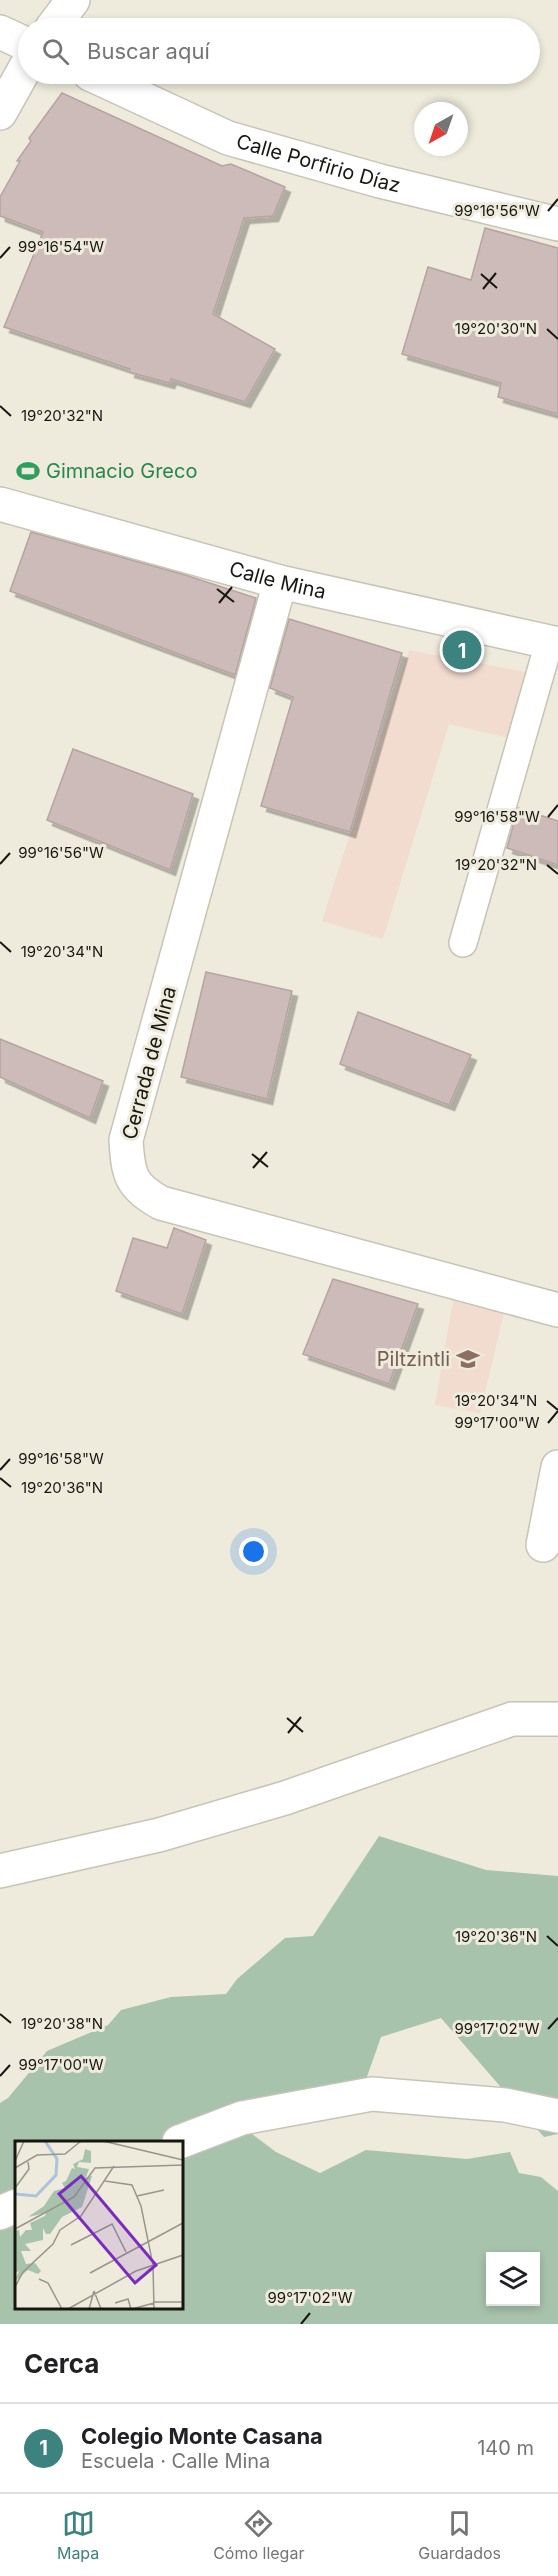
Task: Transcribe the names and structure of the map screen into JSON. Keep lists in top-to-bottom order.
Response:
{
  "streets": {
    "street": ["Calle Porfirio Díaz", "Calle Mina", "Cerrada de Mina"]
  },
  "crossings": [
    ["Calle Mina", "Cerrada de Mina"]
  ],
  "places": {
    "sports": ["Gimnacio Greco"],
    "school or university": ["Piltzintli"]
  },
  "north": "bottom left",
  "page": {
    "search": "Buscar aquí",
    "pins": "1",
    "heading": "Cerca",
    "list": [
      {
        "mark": "1",
        "name": "Colegio Monte Casana",
        "note": "Escuela · Calle Mina",
        "value": "140 m"
      }
    ],
    "nav": ["Mapa", "Cómo llegar", "Guardados"]
  },
  "coordinates": [
    "99°16'56\"W",
    "99°16'54\"W",
    "19°20'30\"N",
    "19°20'32\"N",
    "99°16'58\"W",
    "19°20'34\"N",
    "99°17'00\"W",
    "19°20'36\"N",
    "19°20'38\"N",
    "99°17'02\"W"
  ]
}
